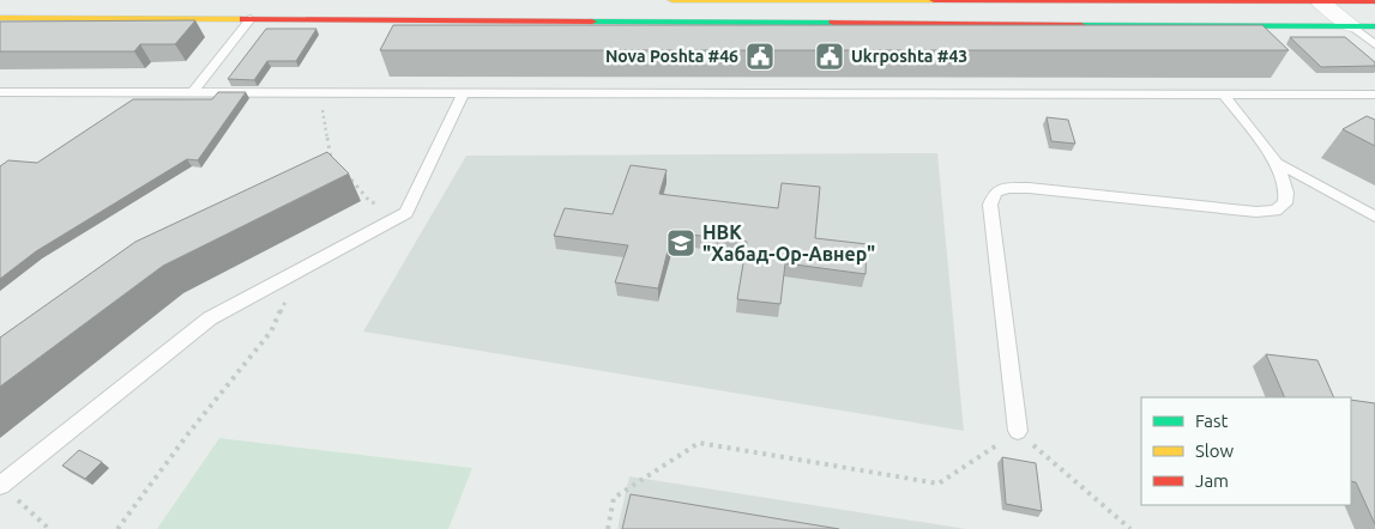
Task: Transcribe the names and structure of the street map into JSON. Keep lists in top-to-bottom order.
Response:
{
  "places": {
    "public building": ["Nova Poshta #46", "Ukrposhta #43"],
    "school or university": ["НВК \"Хабад-Ор-Авнер\""]
  },
  "legend": ["Fast", "Slow", "Jam"]
}
